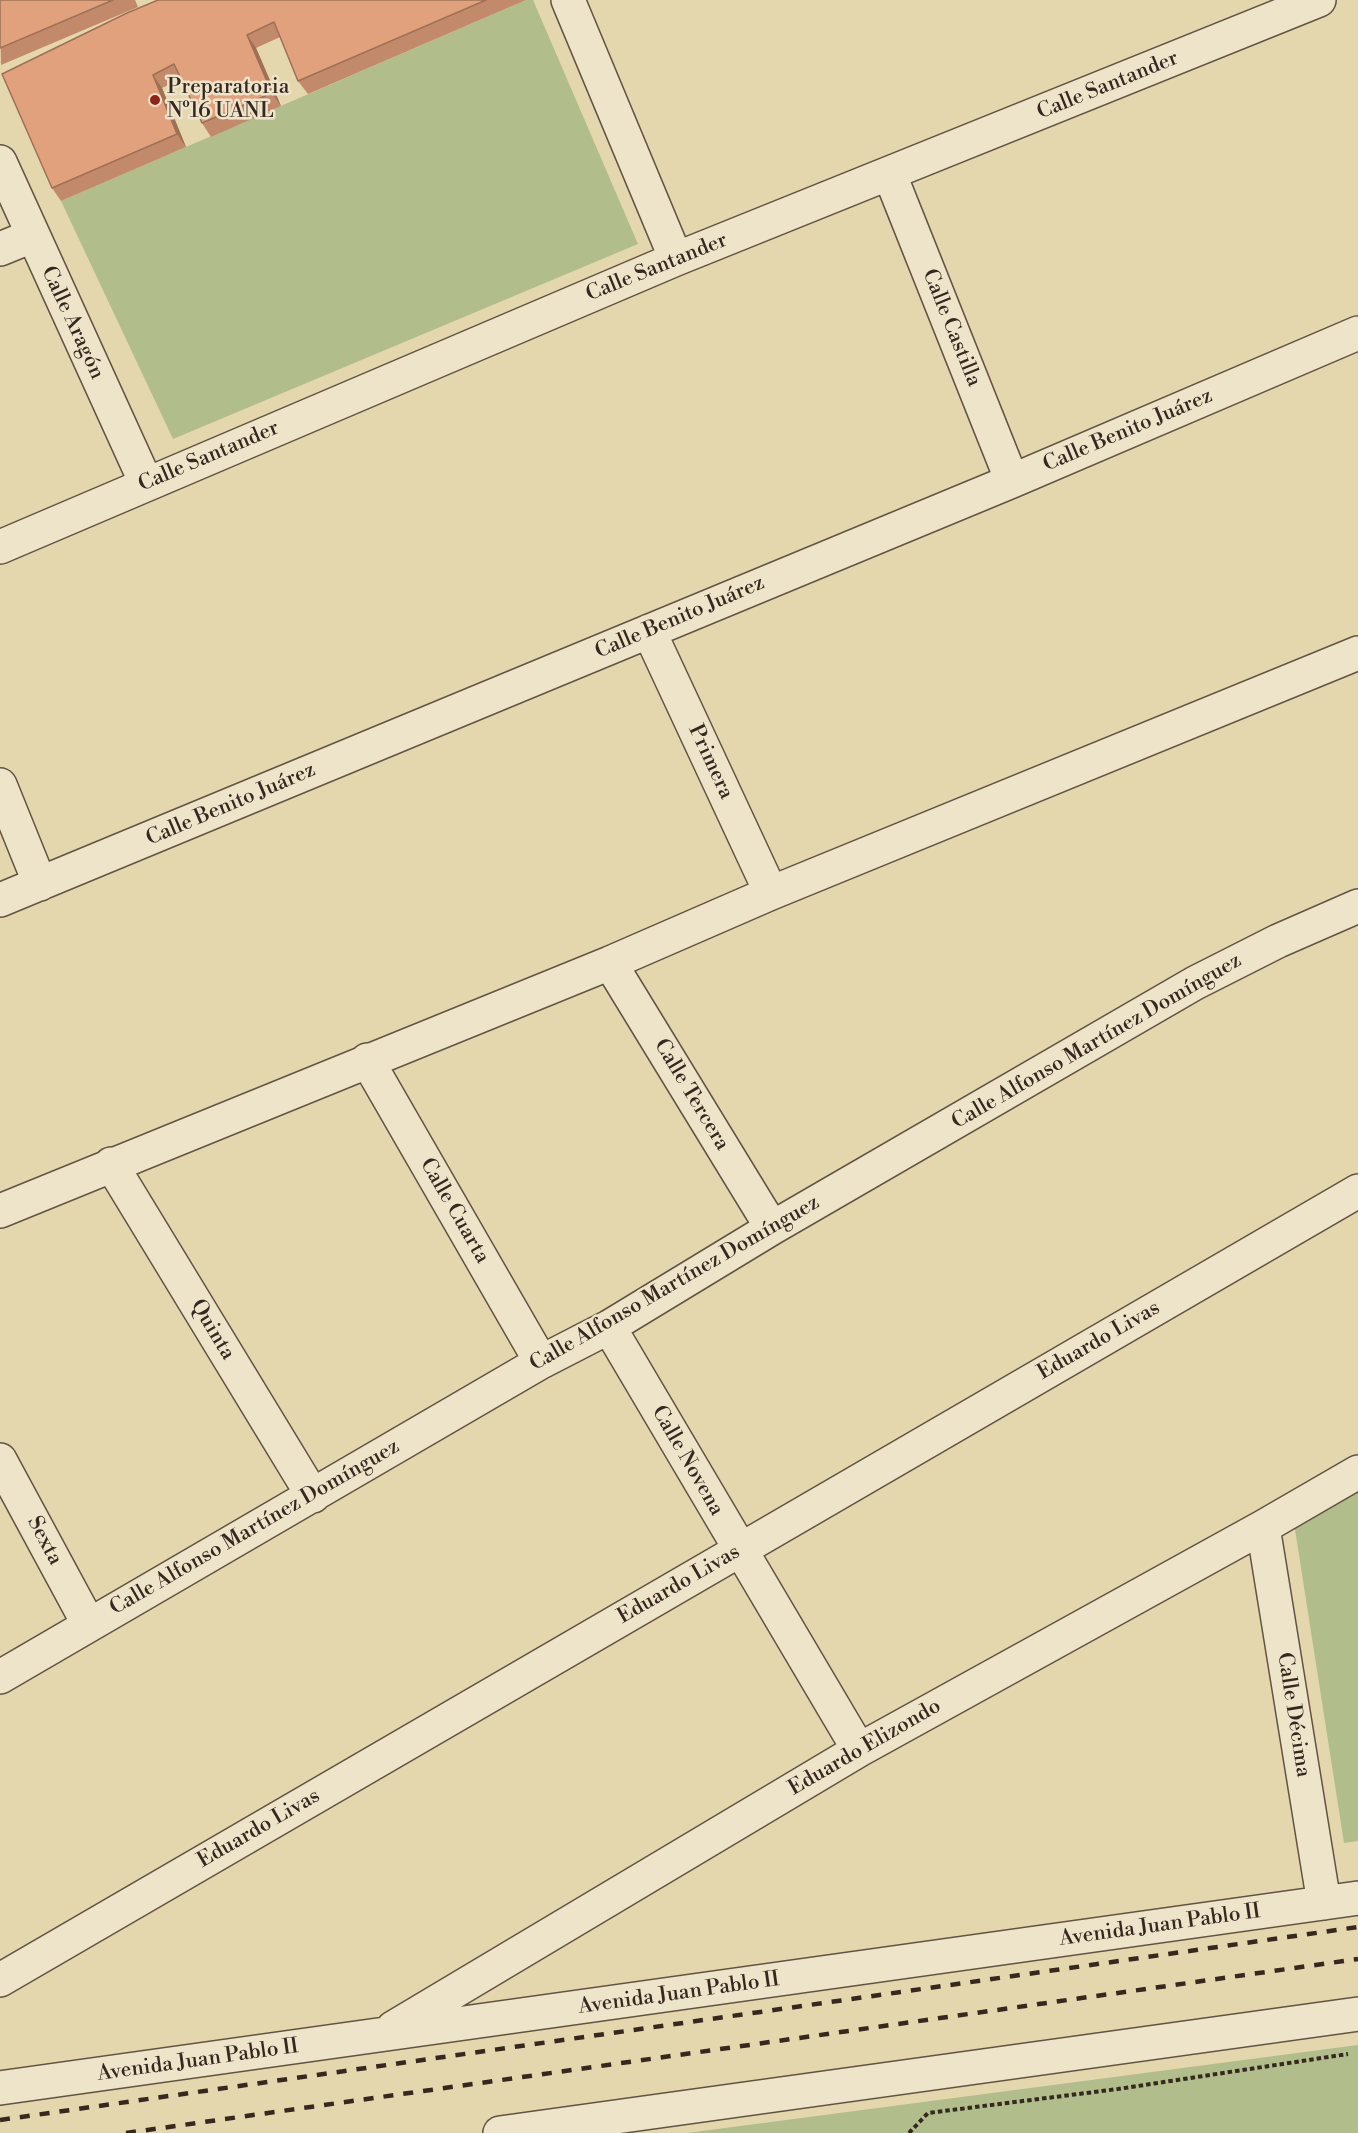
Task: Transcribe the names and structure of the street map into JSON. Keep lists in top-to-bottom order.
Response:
{
  "streets": {
    "street": [
      "Calle Santander",
      "Calle Aragón",
      "Calle Castilla",
      "Calle Benito Juárez",
      "Primera",
      "Calle Alfonso Martínez Domínguez",
      "Calle Tercera",
      "Calle Cuarta",
      "Quinta",
      "Eduardo Livas",
      "Calle Novena",
      "Sexta",
      "Calle Décima",
      "Eduardo Elizondo",
      "Avenida Juan Pablo II"
    ]
  },
  "crossings": [
    ["Calle Santander", "Calle Aragón"],
    ["Calle Santander", "Calle Castilla"],
    ["Calle Castilla", "Calle Benito Juárez"],
    ["Calle Benito Juárez", "Primera"],
    ["Calle Alfonso Martínez Domínguez", "Calle Tercera"],
    ["Calle Alfonso Martínez Domínguez", "Calle Cuarta"],
    ["Calle Alfonso Martínez Domínguez", "Quinta"],
    ["Calle Alfonso Martínez Domínguez", "Calle Novena"],
    ["Calle Alfonso Martínez Domínguez", "Sexta"],
    ["Eduardo Livas", "Calle Novena"],
    ["Calle Novena", "Eduardo Elizondo"],
    ["Calle Décima", "Eduardo Elizondo"],
    ["Calle Décima", "Avenida Juan Pablo II"],
    ["Eduardo Elizondo", "Avenida Juan Pablo II"]
  ],
  "places": ["Preparatoria Nº16 UANL"]
}
